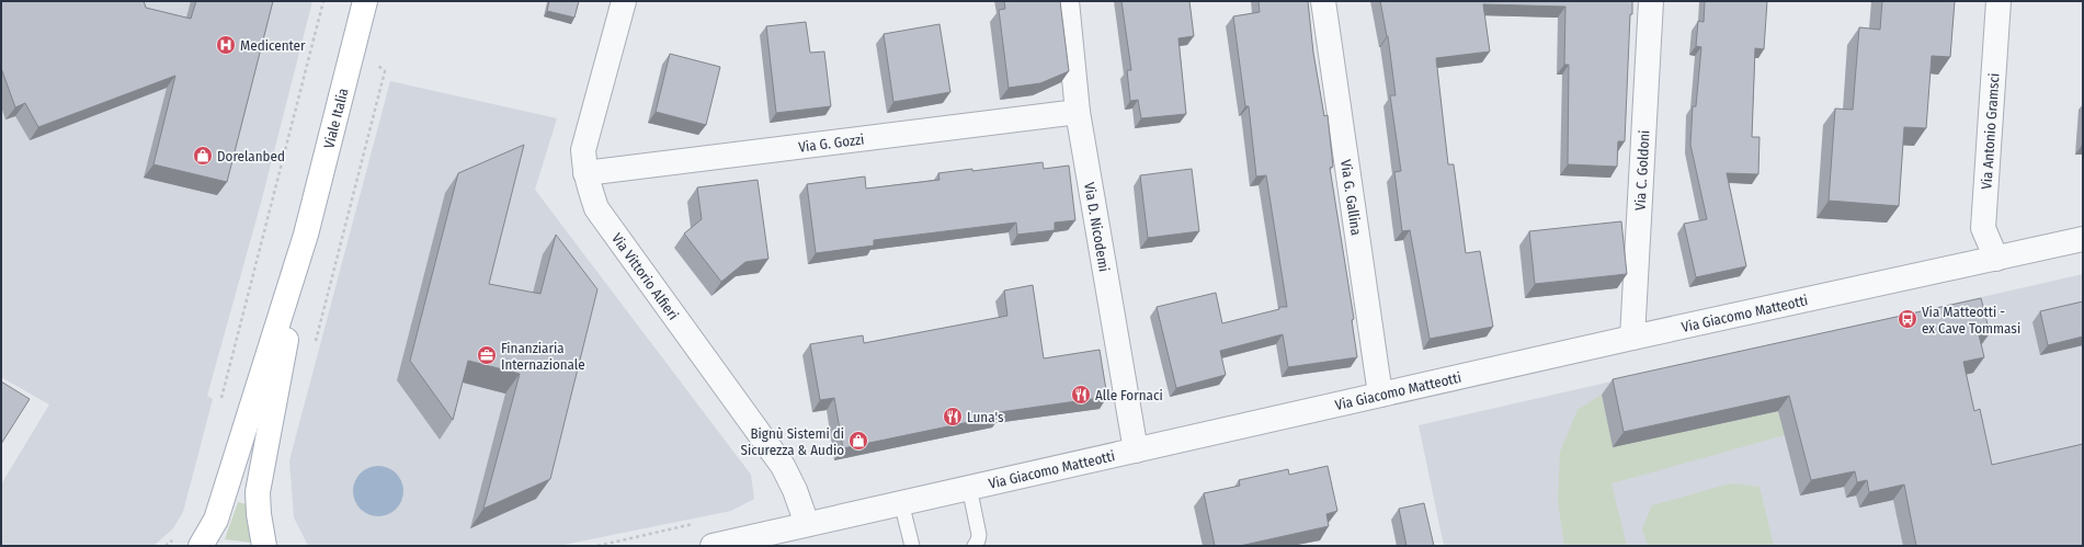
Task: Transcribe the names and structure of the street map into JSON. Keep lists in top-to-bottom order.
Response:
{
  "streets": {
    "main road": ["Viale Italia"],
    "street": [
      "Via Antonio Gramsci",
      "Via G. Gozzi",
      "Via C. Goldoni",
      "Via G. Gallina",
      "Via D. Nicodemi",
      "Via Vittorio Alfieri",
      "Via Giacomo Matteotti"
    ]
  },
  "crossings": [
    ["Via Antonio Gramsci", "Via Giacomo Matteotti"],
    ["Via G. Gozzi", "Via D. Nicodemi"],
    ["Via G. Gozzi", "Via Vittorio Alfieri"],
    ["Via C. Goldoni", "Via Giacomo Matteotti"],
    ["Via G. Gallina", "Via Giacomo Matteotti"],
    ["Via D. Nicodemi", "Via Giacomo Matteotti"],
    ["Via Vittorio Alfieri", "Via Giacomo Matteotti"]
  ],
  "places": {
    "hospital": ["Medicenter"],
    "shop": ["Dorelanbed", "Bignù Sistemi di Sicurezza & Audio"],
    "bus stop": ["Via Matteotti - ex Cave Tommasi"],
    "office": ["Finanziaria Internazionale"],
    "restaurant": ["Alle Fornaci", "Luna's"]
  }
}
